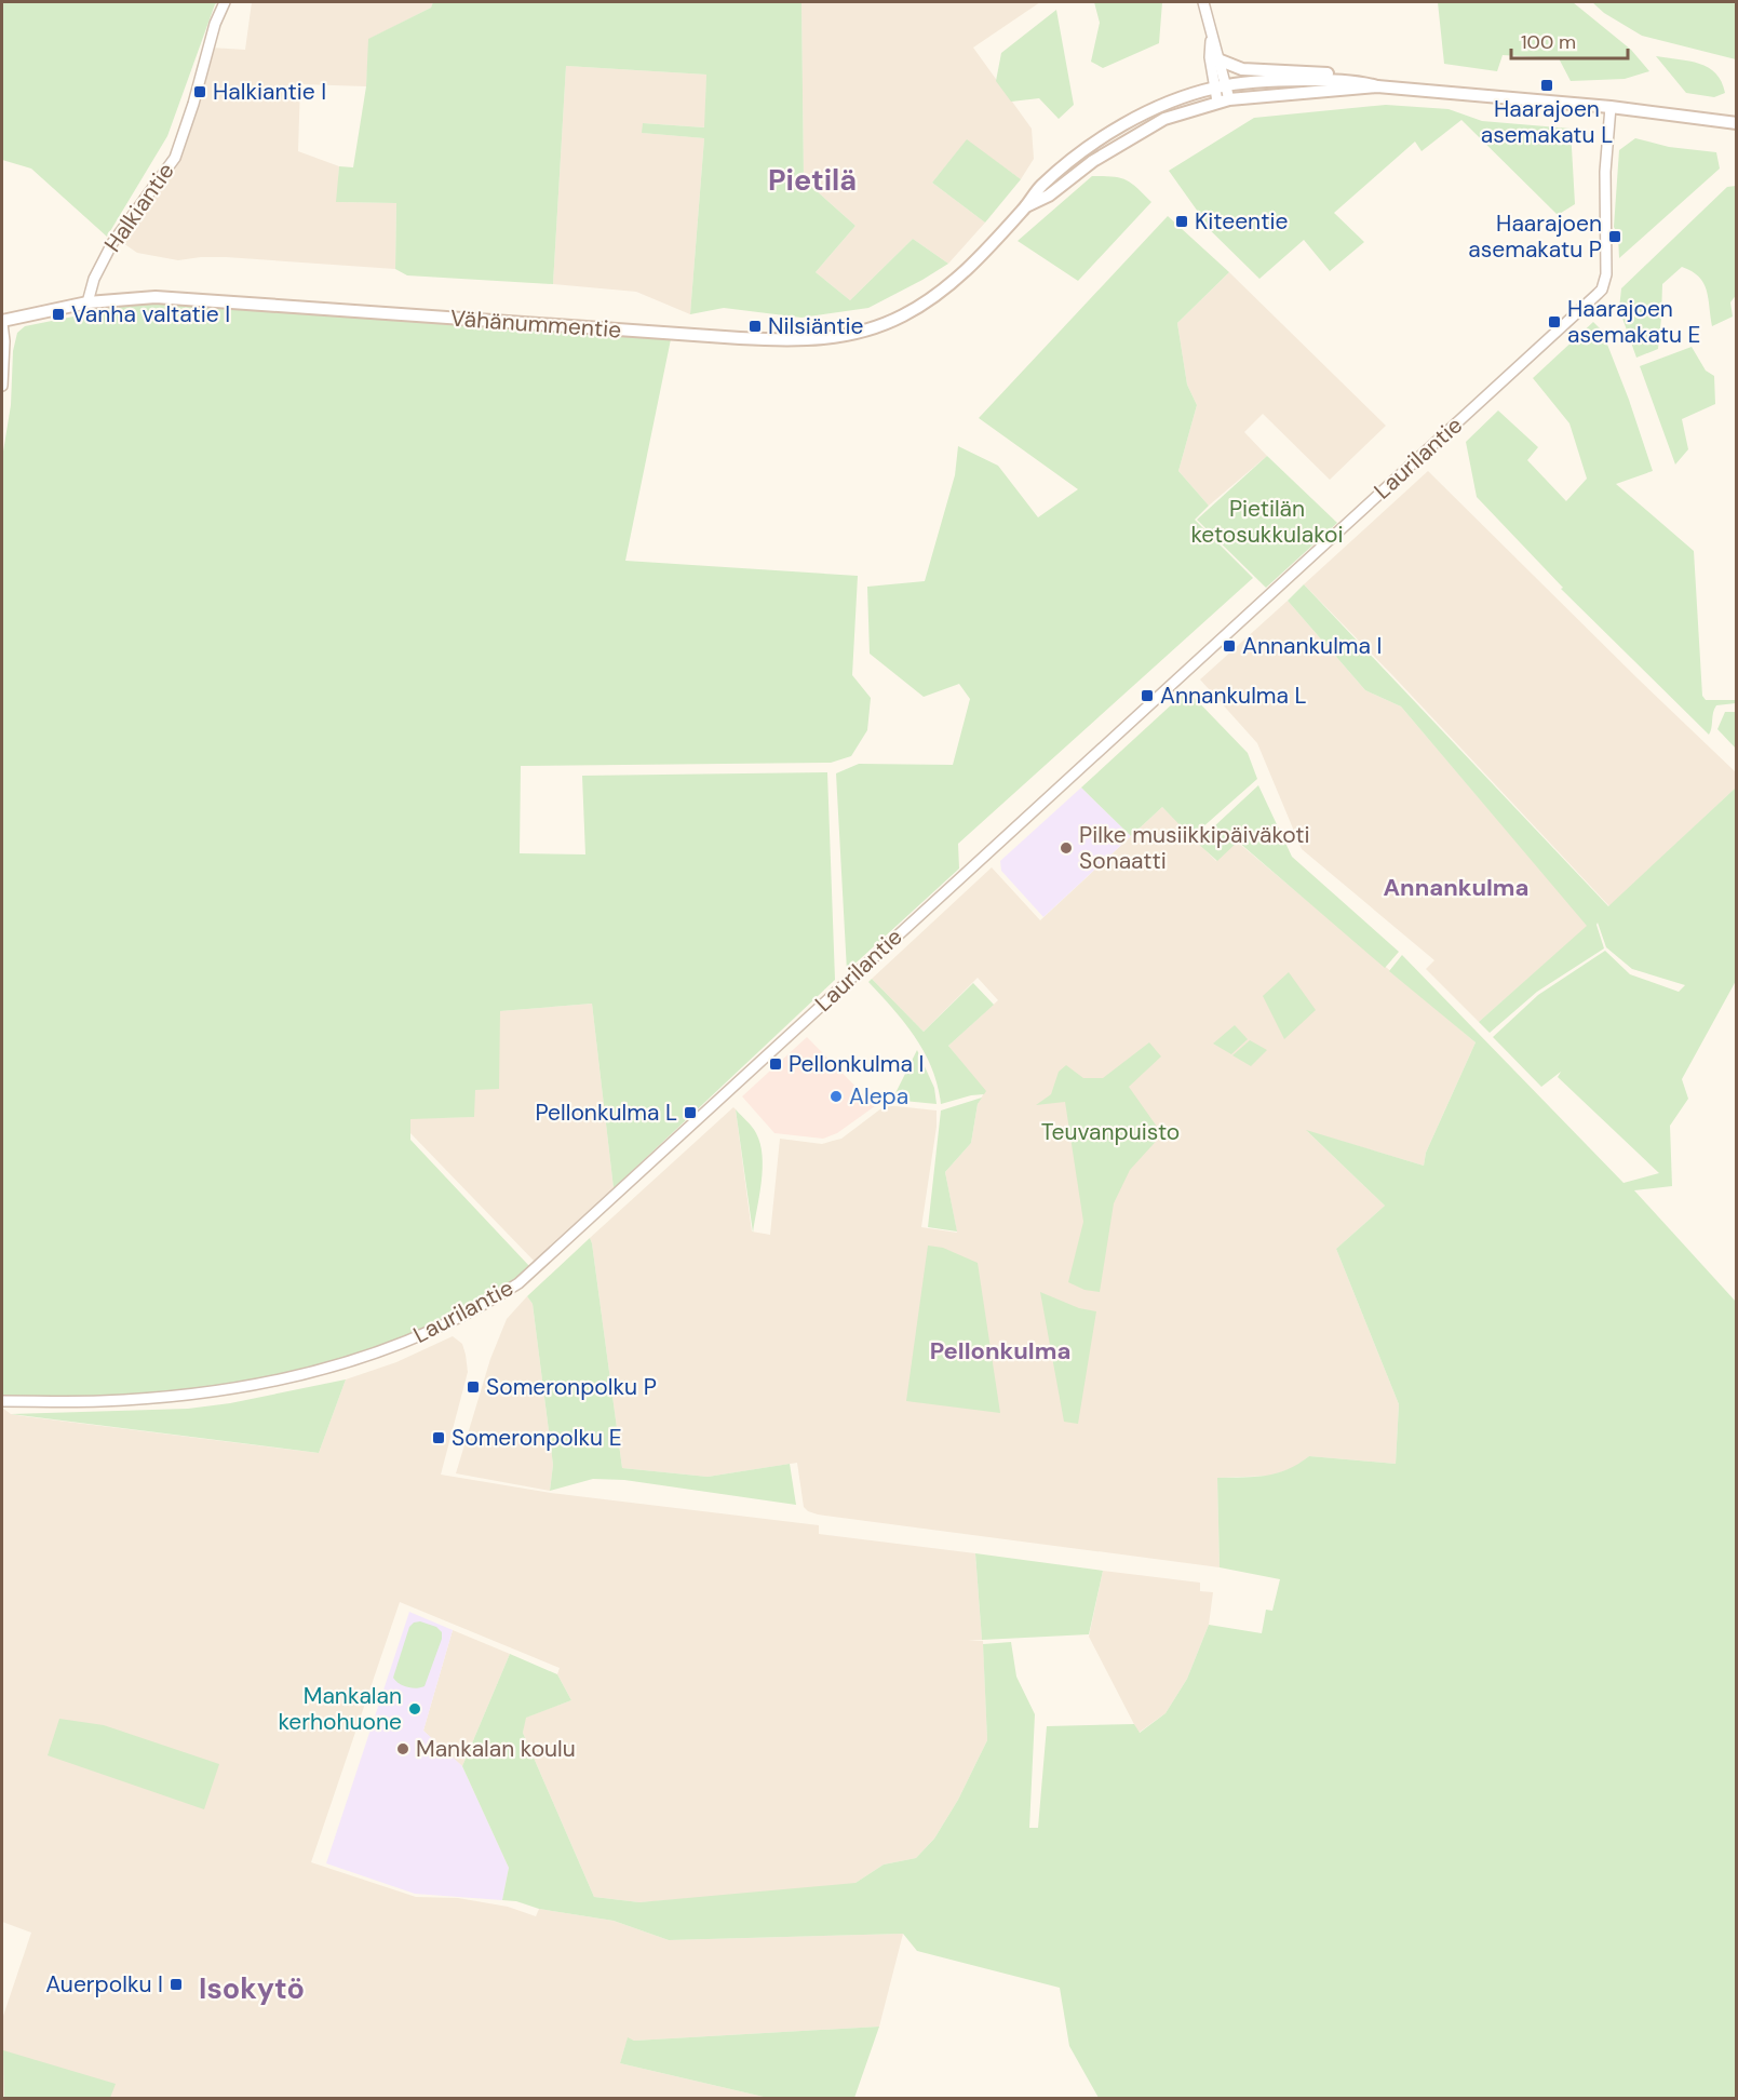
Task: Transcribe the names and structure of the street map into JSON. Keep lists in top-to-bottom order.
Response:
{
  "streets": {
    "main road": ["Vähänummentie"],
    "street": ["Halkiantie", "Laurilantie"]
  },
  "crossings": [
    ["Halkiantie", "Vähänummentie"],
    ["Vähänummentie", "Laurilantie"]
  ],
  "districts": [
    "Pietilä",
    "Annankulma",
    "Pellonkulma",
    "Isokytö"
  ],
  "parks": ["Pietilän ketosukkulakoi", "Teuvanpuisto"],
  "places": {
    "transit": [
      "Haarajoen asemakatu L",
      "Halkiantie I",
      "Kiteentie",
      "Haarajoen asemakatu P",
      "Vanha valtatie I",
      "Haarajoen asemakatu E",
      "Nilsiäntie",
      "Annankulma I",
      "Annankulma L",
      "Pellonkulma I",
      "Pellonkulma L",
      "Someronpolku P",
      "Someronpolku E",
      "Auerpolku I"
    ],
    "other": [
      "Pilke musiikkipäiväkoti Sonaatti",
      "Alepa",
      "Mankalan kerhohuone",
      "Mankalan koulu"
    ]
  },
  "scale_bar": "100 m"
}
